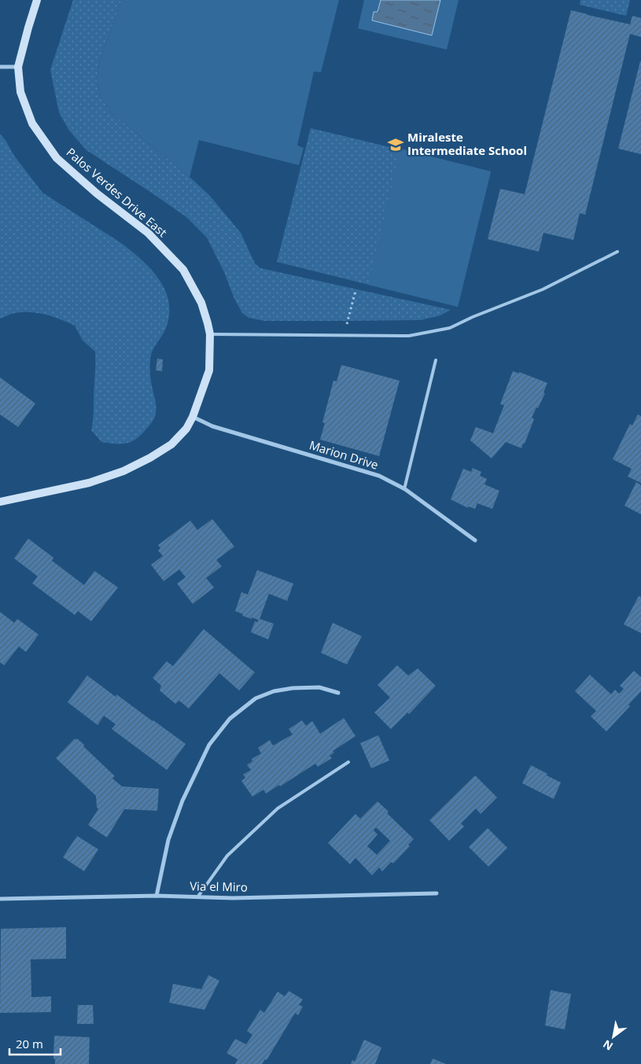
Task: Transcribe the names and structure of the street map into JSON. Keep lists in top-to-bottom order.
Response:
{
  "streets": {
    "main road": ["Palos Verdes Drive East"],
    "street": ["Marion Drive", "Via el Miro"]
  },
  "crossings": [
    ["Palos Verdes Drive East", "Marion Drive"]
  ],
  "places": {
    "school or university": ["Miraleste Intermediate School"]
  },
  "scale_bar": "20 m",
  "north": "bottom left"
}
